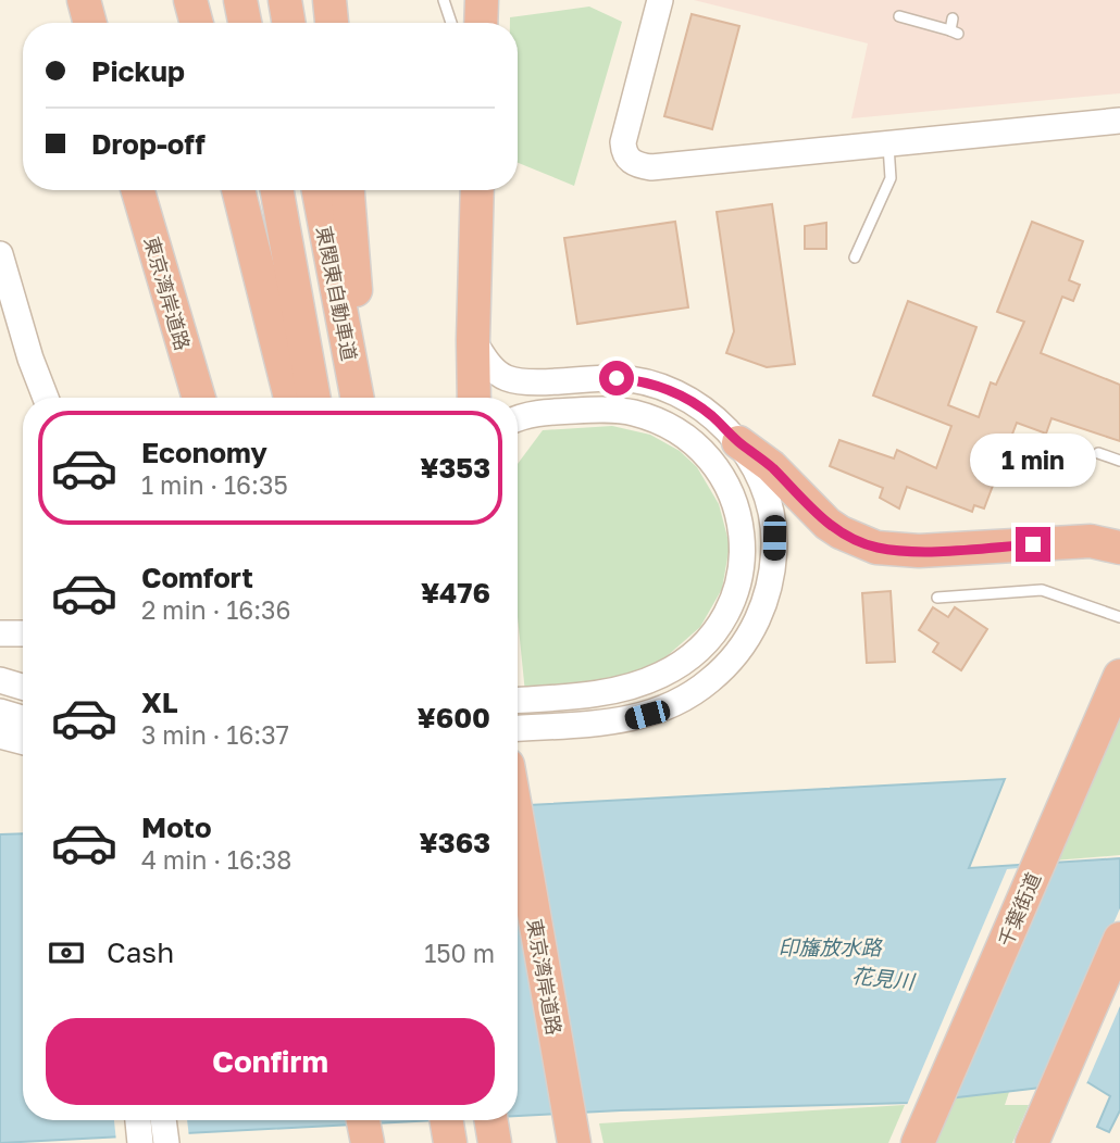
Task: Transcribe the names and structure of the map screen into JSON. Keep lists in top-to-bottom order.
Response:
{
  "streets": {
    "highway": ["東京湾岸道路", "東関東自動車道", "千葉街道"]
  },
  "water": ["印旛放水路", "花見川"],
  "page": {
    "banner": ["Pickup", "Drop-off"],
    "list": [
      {
        "name": "Economy",
        "note": "1 min · 16:35",
        "value": "¥353"
      },
      {
        "name": "Comfort",
        "note": "2 min · 16:36",
        "value": "¥476"
      },
      {
        "name": "XL",
        "note": "3 min · 16:37",
        "value": "¥600"
      },
      {
        "name": "Moto",
        "note": "4 min · 16:38",
        "value": "¥363"
      }
    ],
    "bubble": "1 min",
    "pay": ["Cash", "150 m"],
    "buttons": "Confirm"
  }
}
